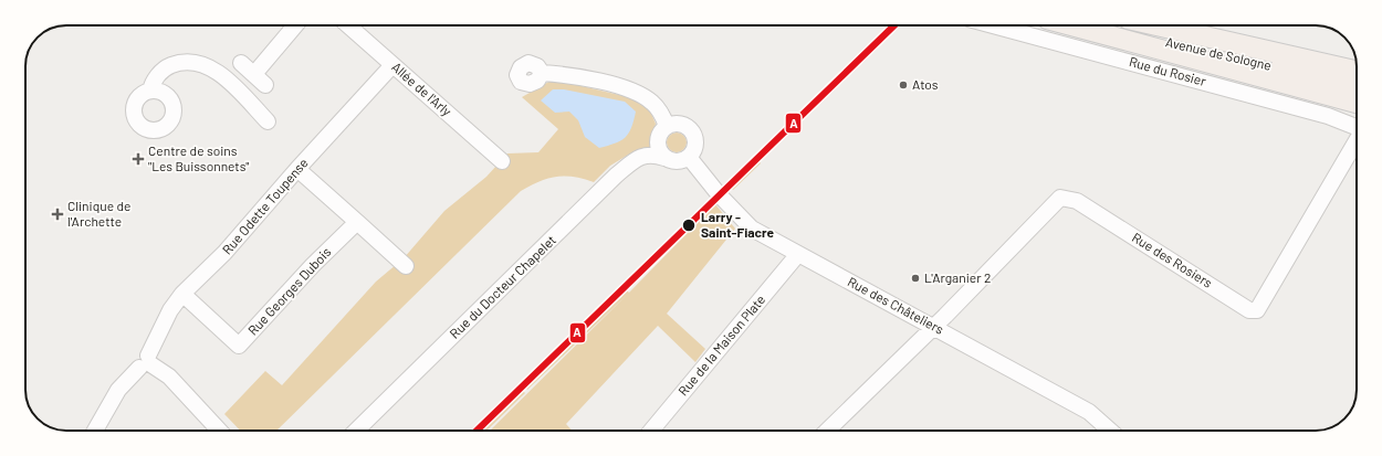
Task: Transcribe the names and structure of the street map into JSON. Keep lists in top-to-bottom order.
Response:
{
  "streets": {
    "main road": ["Avenue de Sologne"],
    "street": [
      "Rue du Rosier",
      "Allée de l'Arly",
      "Rue Odette Toupense",
      "Rue des Rosiers",
      "Rue du Docteur Chapelet",
      "Rue Georges Dubois",
      "Rue des Châteliers",
      "Rue de la Maison Plate"
    ]
  },
  "crossings": [
    ["Allée de l'Arly", "Rue Odette Toupense"],
    ["Rue Odette Toupense", "Rue Georges Dubois"],
    ["Rue des Rosiers", "Rue des Châteliers"],
    ["Rue du Docteur Chapelet", "Rue des Châteliers"],
    ["Rue des Châteliers", "Rue de la Maison Plate"]
  ],
  "places": {
    "other": ["Atos", "Larry - Saint-Fiacre", "L'Arganier 2"],
    "health": ["Centre de soins \"Les Buissonnets\"", "Clinique de l'Archette"]
  },
  "lines": ["transit line A"]
}
